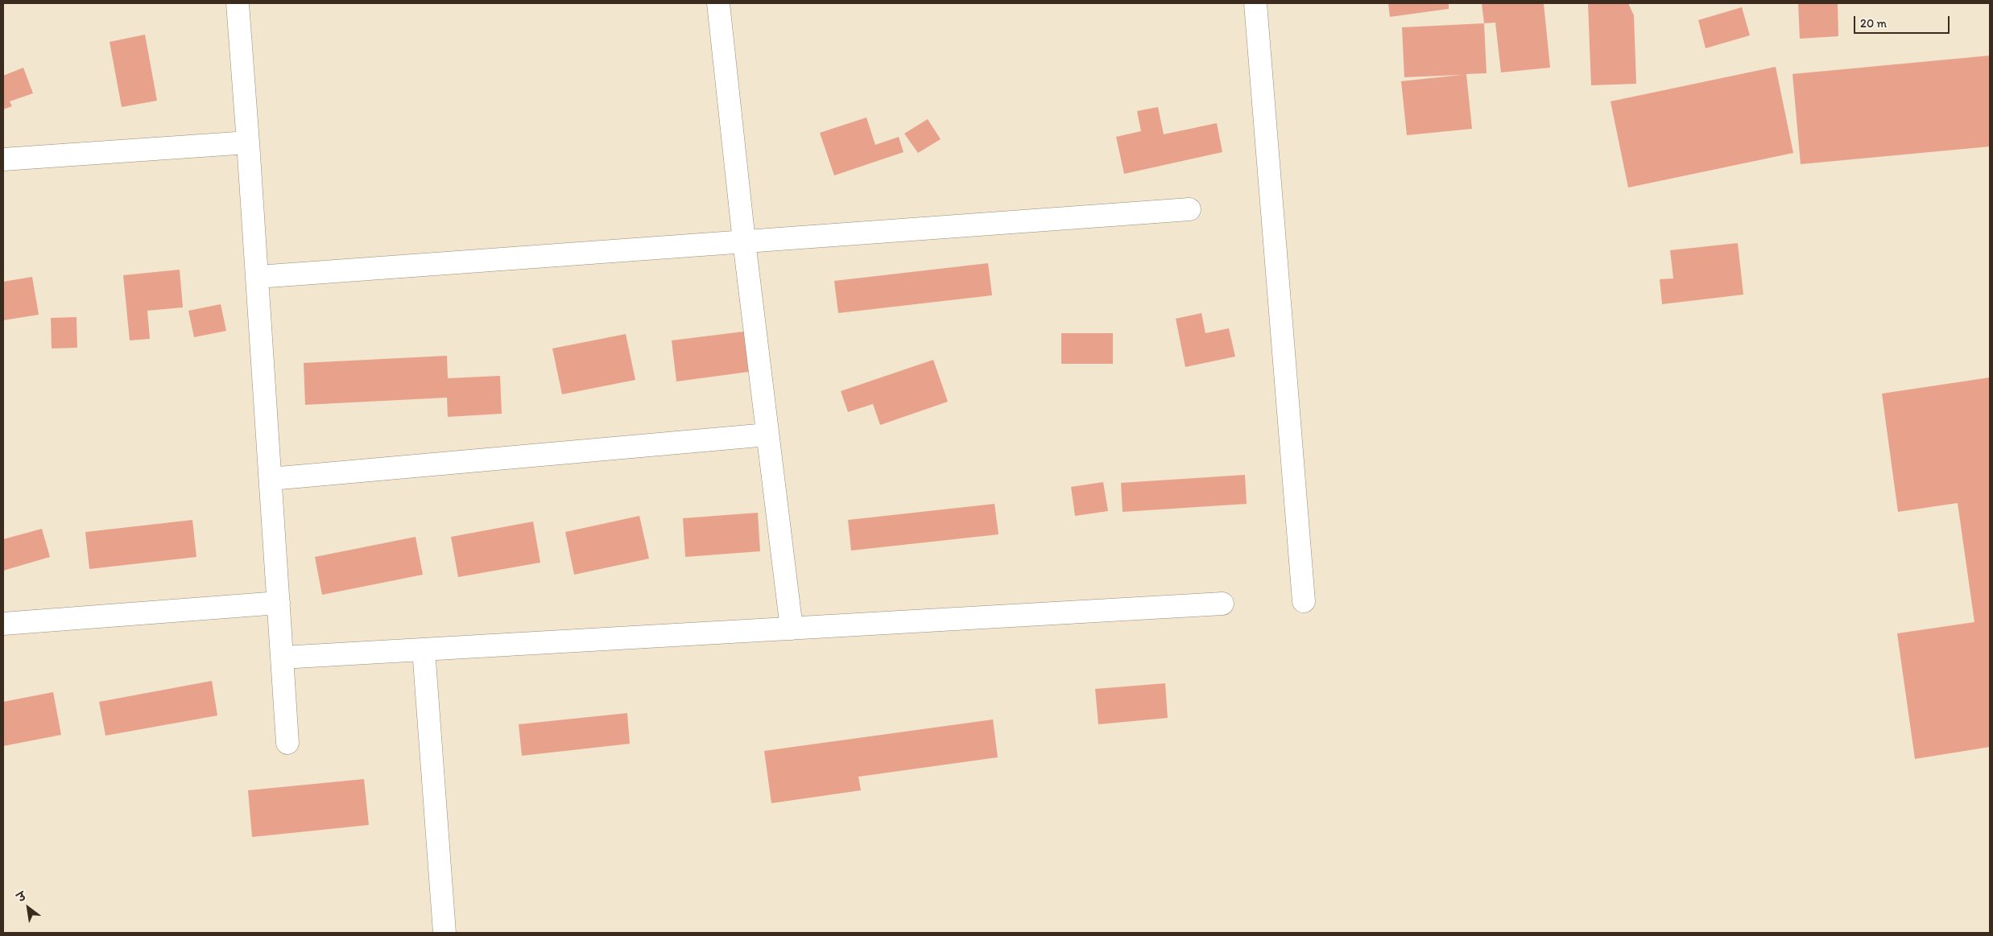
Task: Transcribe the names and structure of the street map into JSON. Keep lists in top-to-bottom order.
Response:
{
  "scale_bar": "20 m",
  "north": "top left"
}
